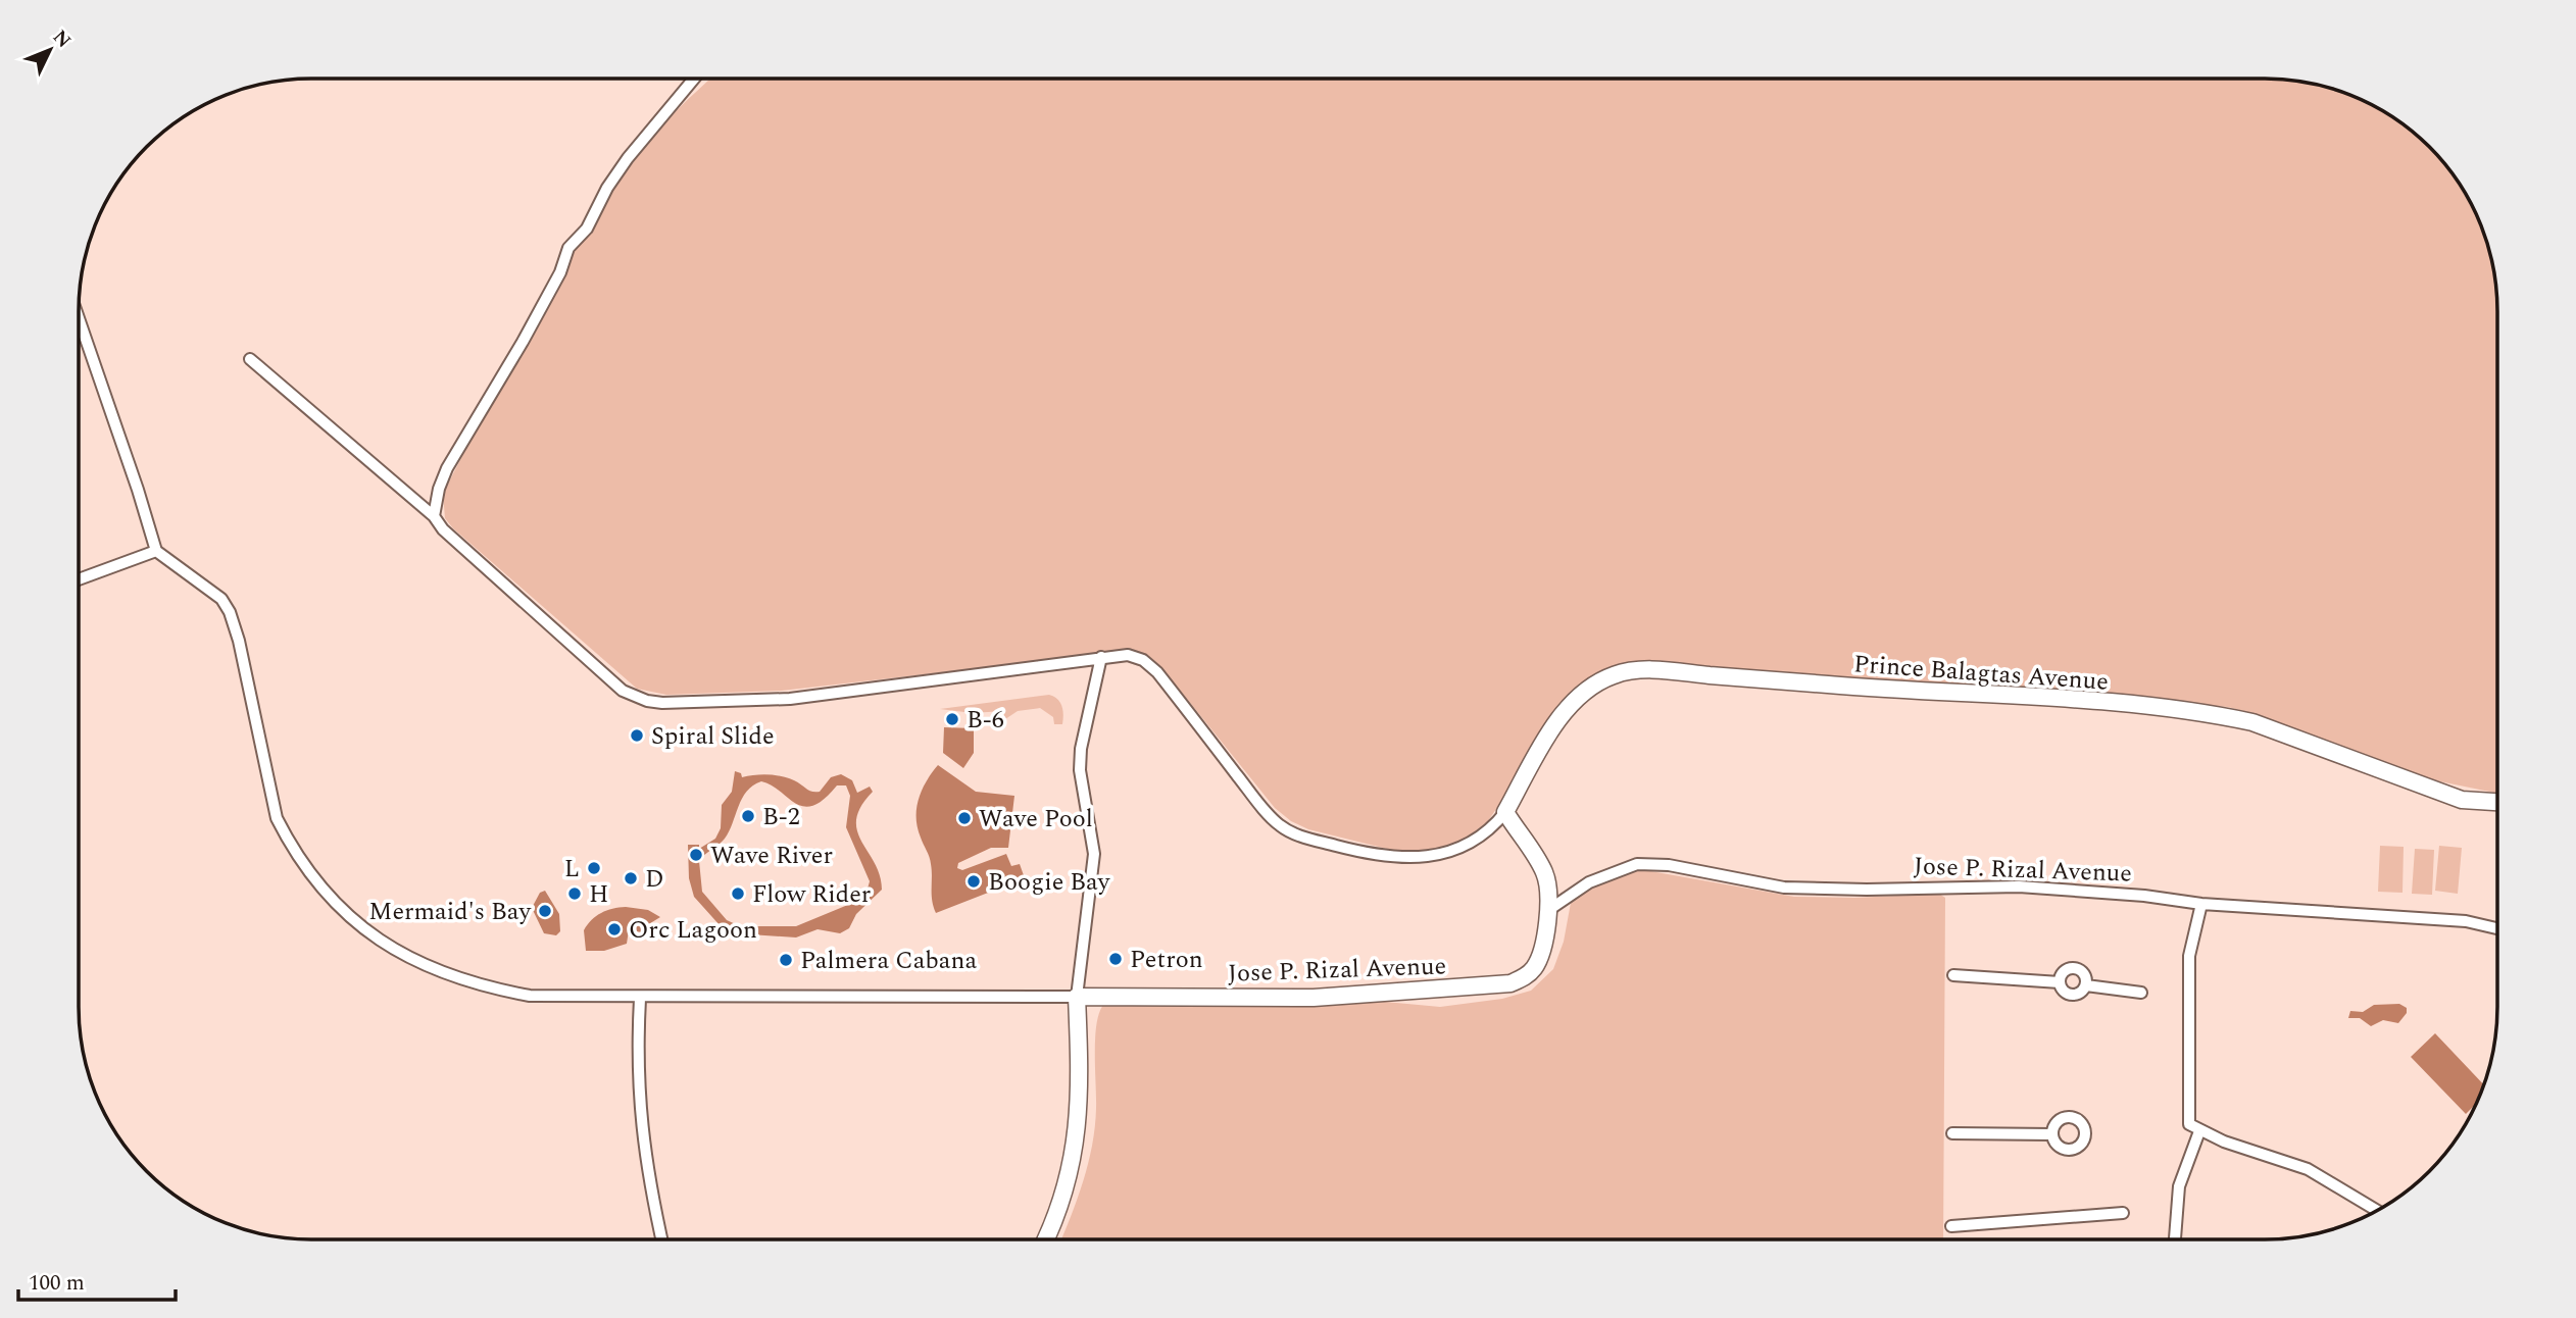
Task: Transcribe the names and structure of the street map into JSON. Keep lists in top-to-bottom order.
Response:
{
  "streets": {
    "main road": ["Prince Balagtas Avenue", "Jose P. Rizal Avenue"]
  },
  "crossings": [
    ["Prince Balagtas Avenue", "Jose P. Rizal Avenue"]
  ],
  "places": [
    "B-6",
    "Spiral Slide",
    "B-2",
    "Wave Pool",
    "Wave River",
    "L",
    "D",
    "Boogie Bay",
    "H",
    "Flow Rider",
    "Mermaid's Bay",
    "Orc Lagoon",
    "Petron",
    "Palmera Cabana"
  ],
  "scale_bar": "100 m",
  "north": "top right"
}
